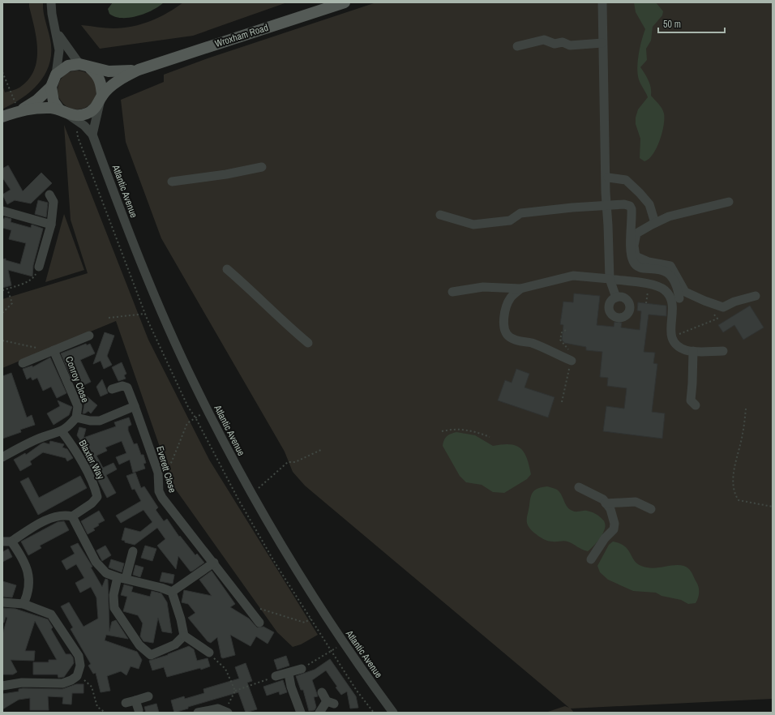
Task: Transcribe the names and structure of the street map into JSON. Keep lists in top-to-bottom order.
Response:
{
  "streets": {
    "main road": ["Wroxham Road"],
    "street": [
      "Atlantic Avenue",
      "Conroy Close",
      "Blaxter Way",
      "Everett Close"
    ]
  },
  "crossings": [
    ["Wroxham Road", "Atlantic Avenue"]
  ],
  "scale_bar": "50 m"
}
